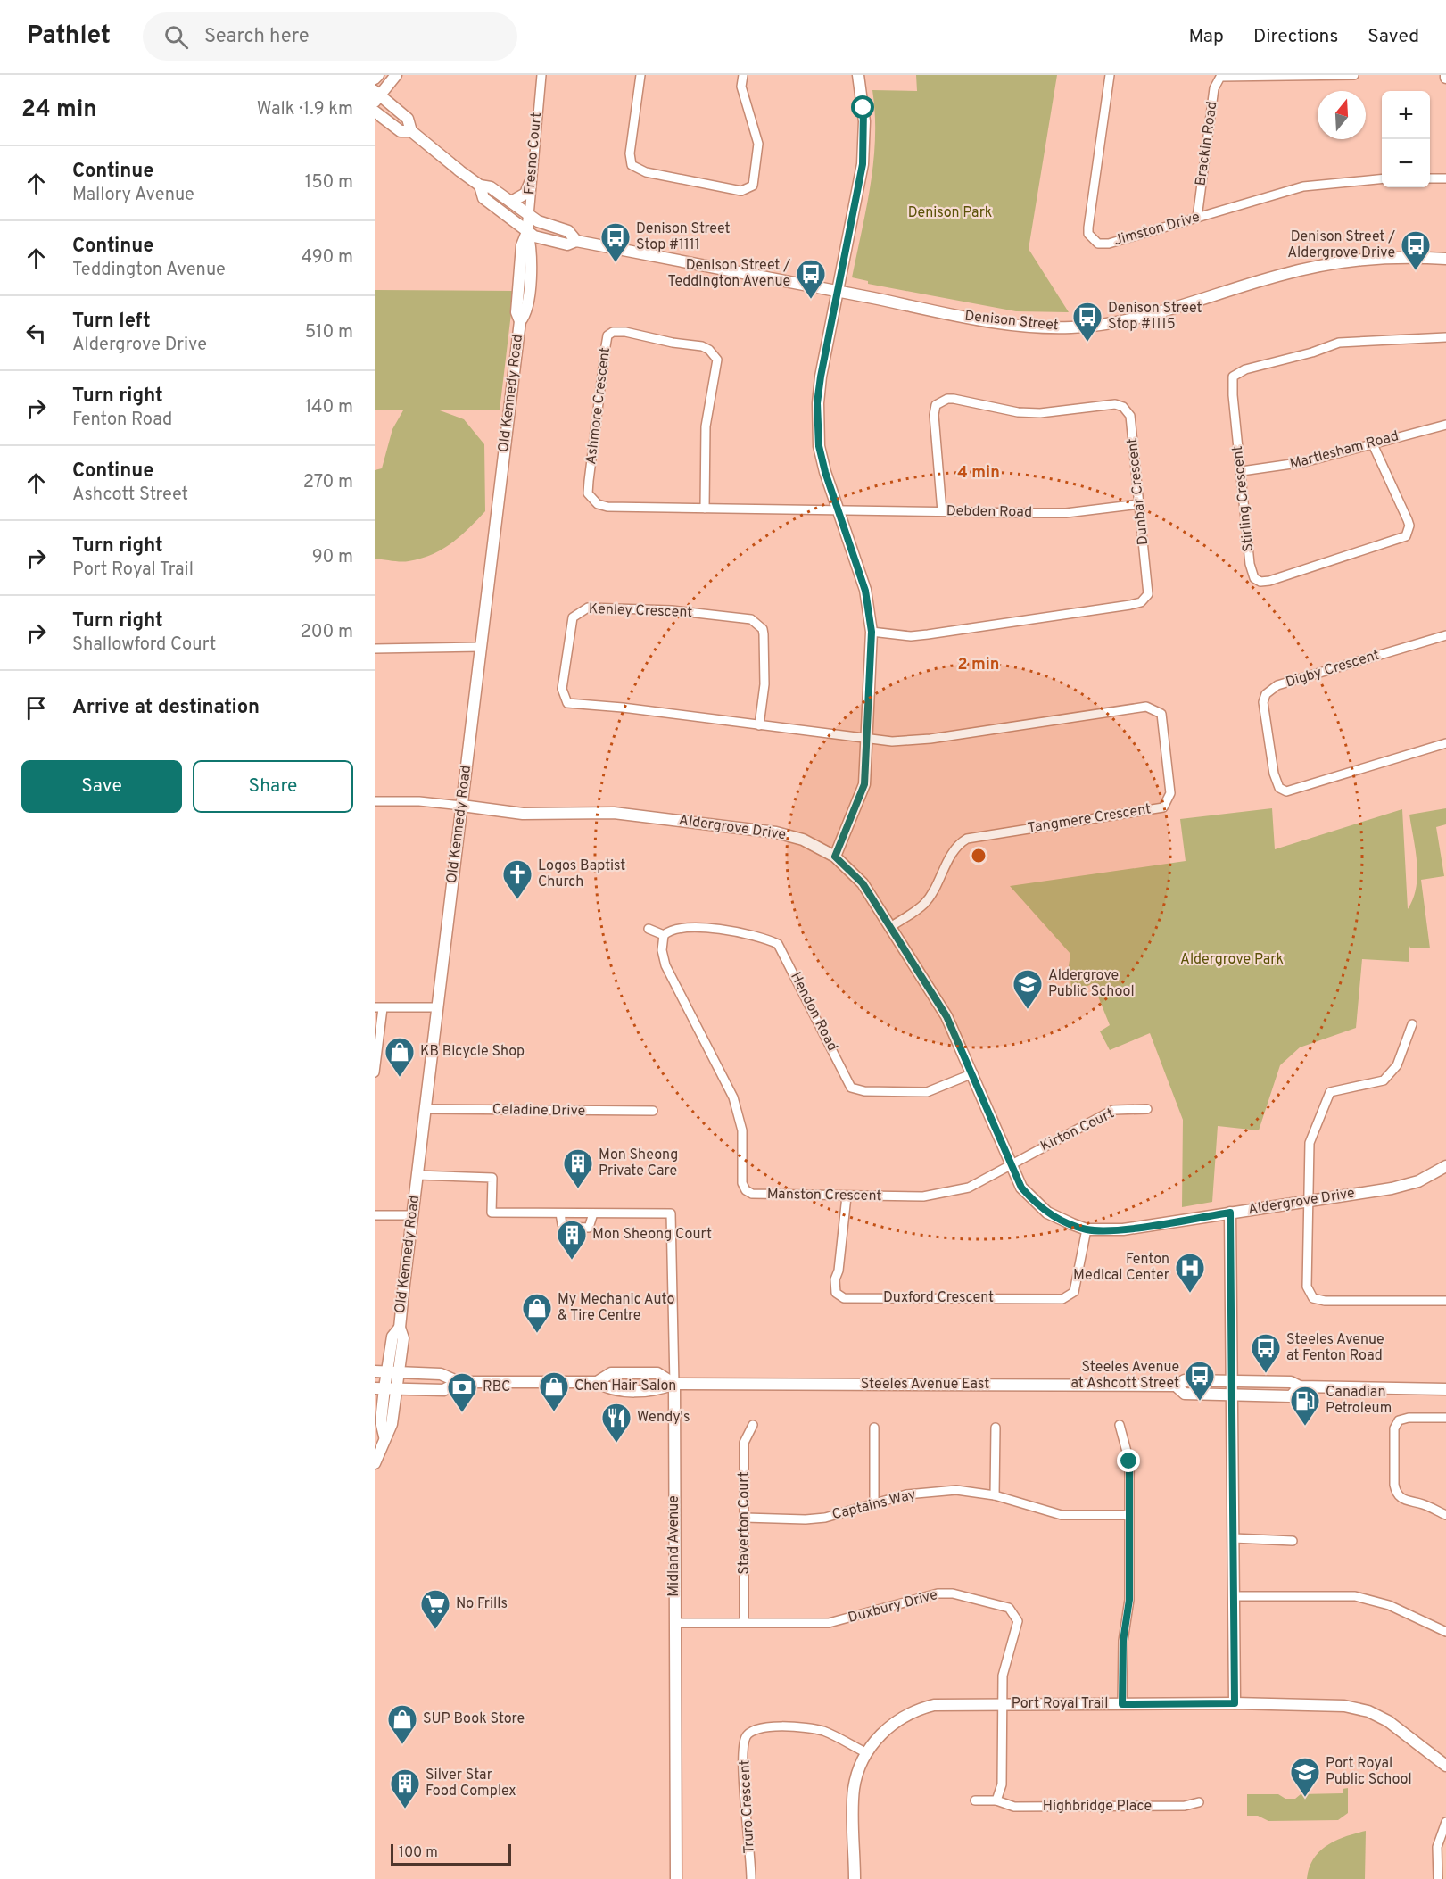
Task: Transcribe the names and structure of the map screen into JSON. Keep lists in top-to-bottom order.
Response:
{
  "streets": {
    "street": [
      "Brackin Road",
      "Fresno Court",
      "Jimston Drive",
      "Denison Street",
      "Old Kennedy Road",
      "Ashmore Crescent",
      "Martlesham Road",
      "Dunbar Crescent",
      "Stirling Crescent",
      "Debden Road",
      "Kenley Crescent",
      "Digby Crescent",
      "Tangmere Crescent",
      "Aldergrove Drive",
      "Hendon Road",
      "Celadine Drive",
      "Kirton Court",
      "Manston Crescent",
      "Duxford Crescent",
      "Steeles Avenue East",
      "Captains Way",
      "Staverton Court",
      "Midland Avenue",
      "Duxbury Drive",
      "Port Royal Trail",
      "Truro Crescent",
      "Highbridge Place"
    ]
  },
  "crossings": [
    ["Brackin Road", "Jimston Drive"],
    ["Fresno Court", "Denison Street"],
    ["Fresno Court", "Old Kennedy Road"],
    ["Denison Street", "Old Kennedy Road"],
    ["Old Kennedy Road", "Aldergrove Drive"],
    ["Old Kennedy Road", "Celadine Drive"],
    ["Old Kennedy Road", "Steeles Avenue East"],
    ["Ashmore Crescent", "Debden Road"],
    ["Martlesham Road", "Stirling Crescent"],
    ["Dunbar Crescent", "Debden Road"],
    ["Kenley Crescent", "Tangmere Crescent"],
    ["Tangmere Crescent", "Aldergrove Drive"],
    ["Aldergrove Drive", "Hendon Road"],
    ["Aldergrove Drive", "Kirton Court"],
    ["Aldergrove Drive", "Manston Crescent"],
    ["Aldergrove Drive", "Duxford Crescent"],
    ["Hendon Road", "Manston Crescent"],
    ["Kirton Court", "Manston Crescent"],
    ["Manston Crescent", "Duxford Crescent"],
    ["Steeles Avenue East", "Midland Avenue"],
    ["Captains Way", "Staverton Court"],
    ["Staverton Court", "Duxbury Drive"],
    ["Midland Avenue", "Duxbury Drive"],
    ["Duxbury Drive", "Port Royal Trail"],
    ["Port Royal Trail", "Truro Crescent"]
  ],
  "parks": ["Denison Park", "Aldergrove Park"],
  "places": {
    "bus stop": [
      "Denison Street Stop #1111",
      "Denison Street / Aldergrove Drive",
      "Denison Street / Teddington Avenue",
      "Denison Street Stop #1115",
      "Steeles Avenue at Fenton Road",
      "Steeles Avenue at Ashcott Street"
    ],
    "church": ["Logos Baptist Church"],
    "school or university": ["Aldergrove Public School", "Port Royal Public School"],
    "shop": [
      "KB Bicycle Shop",
      "My Mechanic Auto & Tire Centre",
      "Chen Hair Salon",
      "SUP Book Store"
    ],
    "building": ["Mon Sheong Private Care", "Mon Sheong Court", "Silver Star Food Complex"],
    "hospital": ["Fenton Medical Center"],
    "bank": ["RBC"],
    "fuel station": ["Canadian Petroleum"],
    "restaurant": ["Wendy's"],
    "supermarket": ["No Frills"]
  },
  "scale_bar": "100 m",
  "north": "top",
  "page": {
    "header": "Pathlet",
    "search": "Search here",
    "nav": ["Map", "Directions", "Saved"],
    "heading": ["24 min", "Walk · 1.9 km"],
    "map_buttons": ["+", "−"],
    "list": [
      ["Continue", "Mallory Avenue", "150 m"],
      ["Continue", "Teddington Avenue", "490 m"],
      ["Turn left", "Aldergrove Drive", "510 m"],
      ["Turn right", "Fenton Road", "140 m"],
      ["Continue", "Ashcott Street", "270 m"],
      ["Turn right", "Port Royal Trail", "90 m"],
      ["Turn right", "Shallowford Court", "200 m"],
      "Arrive at destination"
    ],
    "buttons": ["Save", "Share"],
    "scale": "100 m"
  },
  "rings": ["4 min", "2 min"]
}
